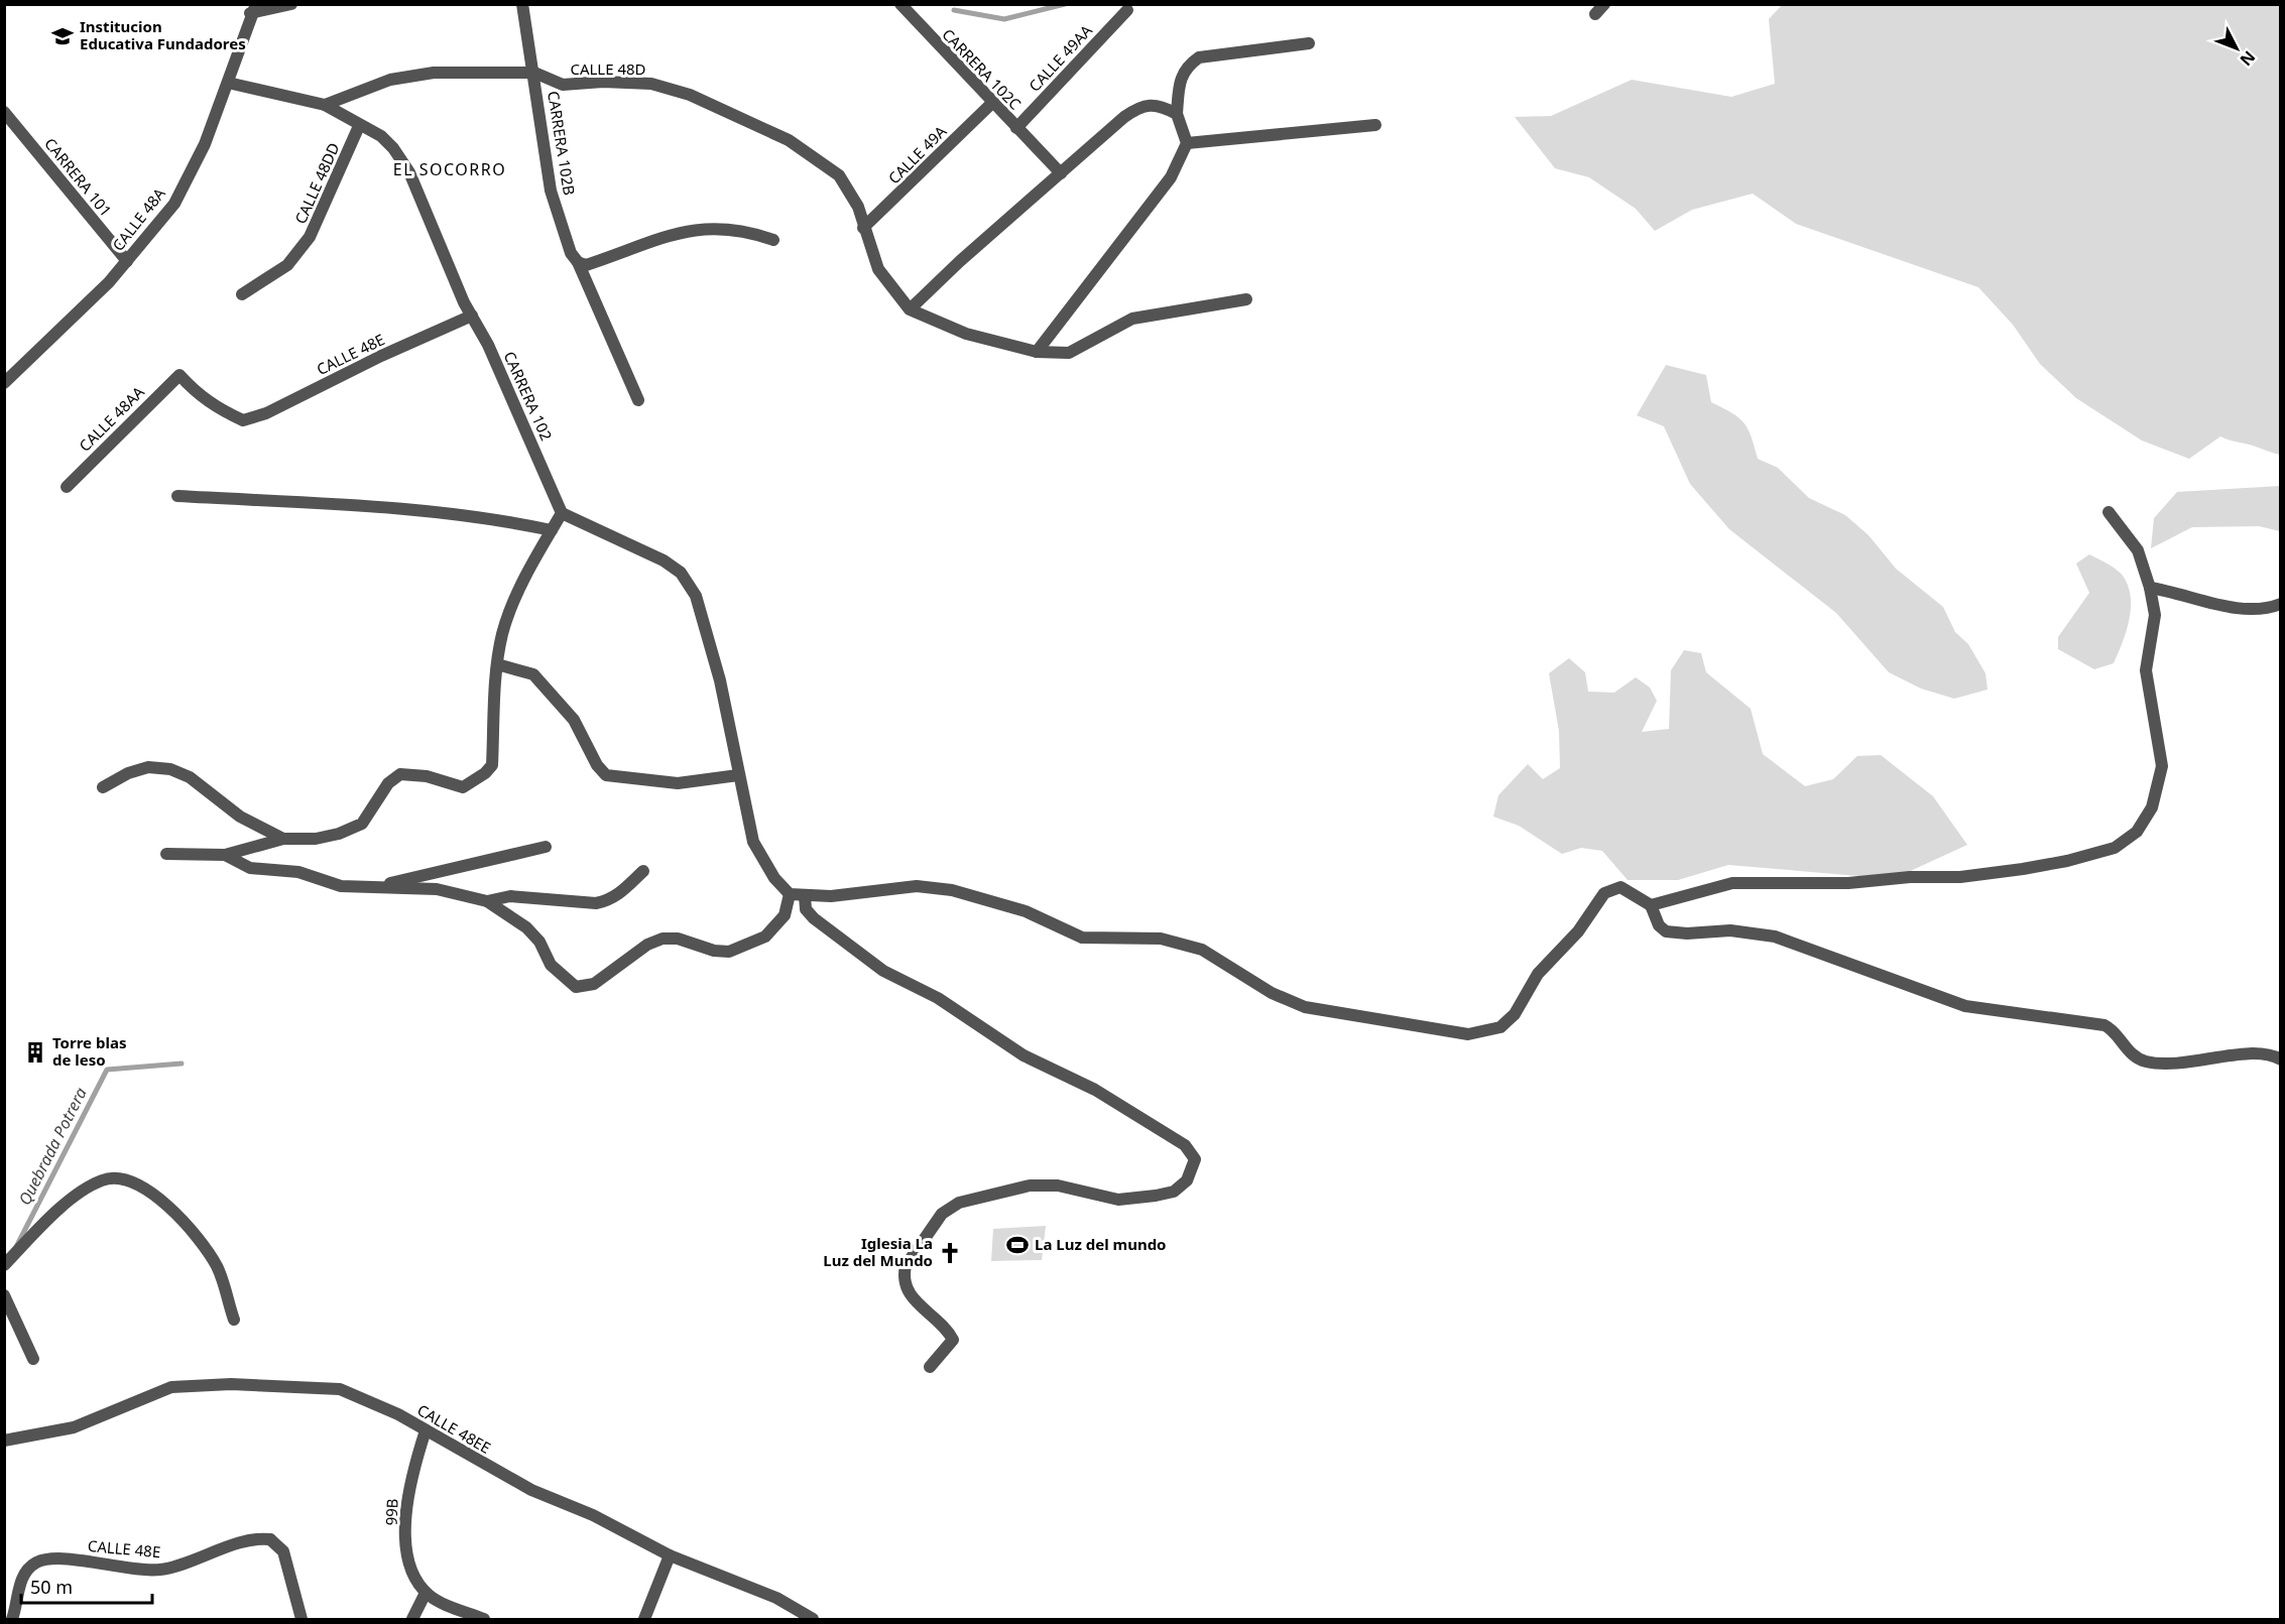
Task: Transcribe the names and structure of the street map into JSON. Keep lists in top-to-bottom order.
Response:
{
  "streets": {
    "street": [
      "CALLE 49AA",
      "CALLE 48D",
      "CARRERA 102C",
      "CARRERA 102B",
      "CALLE 49A",
      "CARRERA 101",
      "CALLE 48DD",
      "CALLE 48A",
      "CALLE 48E",
      "CARRERA 102",
      "CALLE 48AA",
      "CALLE 48EE",
      "99B"
    ]
  },
  "crossings": [
    ["CALLE 49AA", "CARRERA 102C"],
    ["CALLE 48D", "CARRERA 102B"],
    ["CALLE 48D", "CALLE 49A"],
    ["CALLE 48D", "CARRERA 102"],
    ["CARRERA 102C", "CALLE 49A"],
    ["CARRERA 101", "CALLE 48A"],
    ["CALLE 48DD", "CARRERA 102"],
    ["CALLE 48A", "CARRERA 102"],
    ["CALLE 48E", "CARRERA 102"],
    ["CALLE 48E", "CALLE 48AA"],
    ["CALLE 48EE", "99B"]
  ],
  "districts": ["EL SOCORRO"],
  "water": ["Quebrada Potrera"],
  "places": {
    "school or university": ["Institucion Educativa Fundadores"],
    "building": ["Torre blas de leso"],
    "sports": ["La Luz del mundo"],
    "church": ["Iglesia La Luz del Mundo"]
  },
  "scale_bar": "50 m",
  "north": "bottom right"
}
